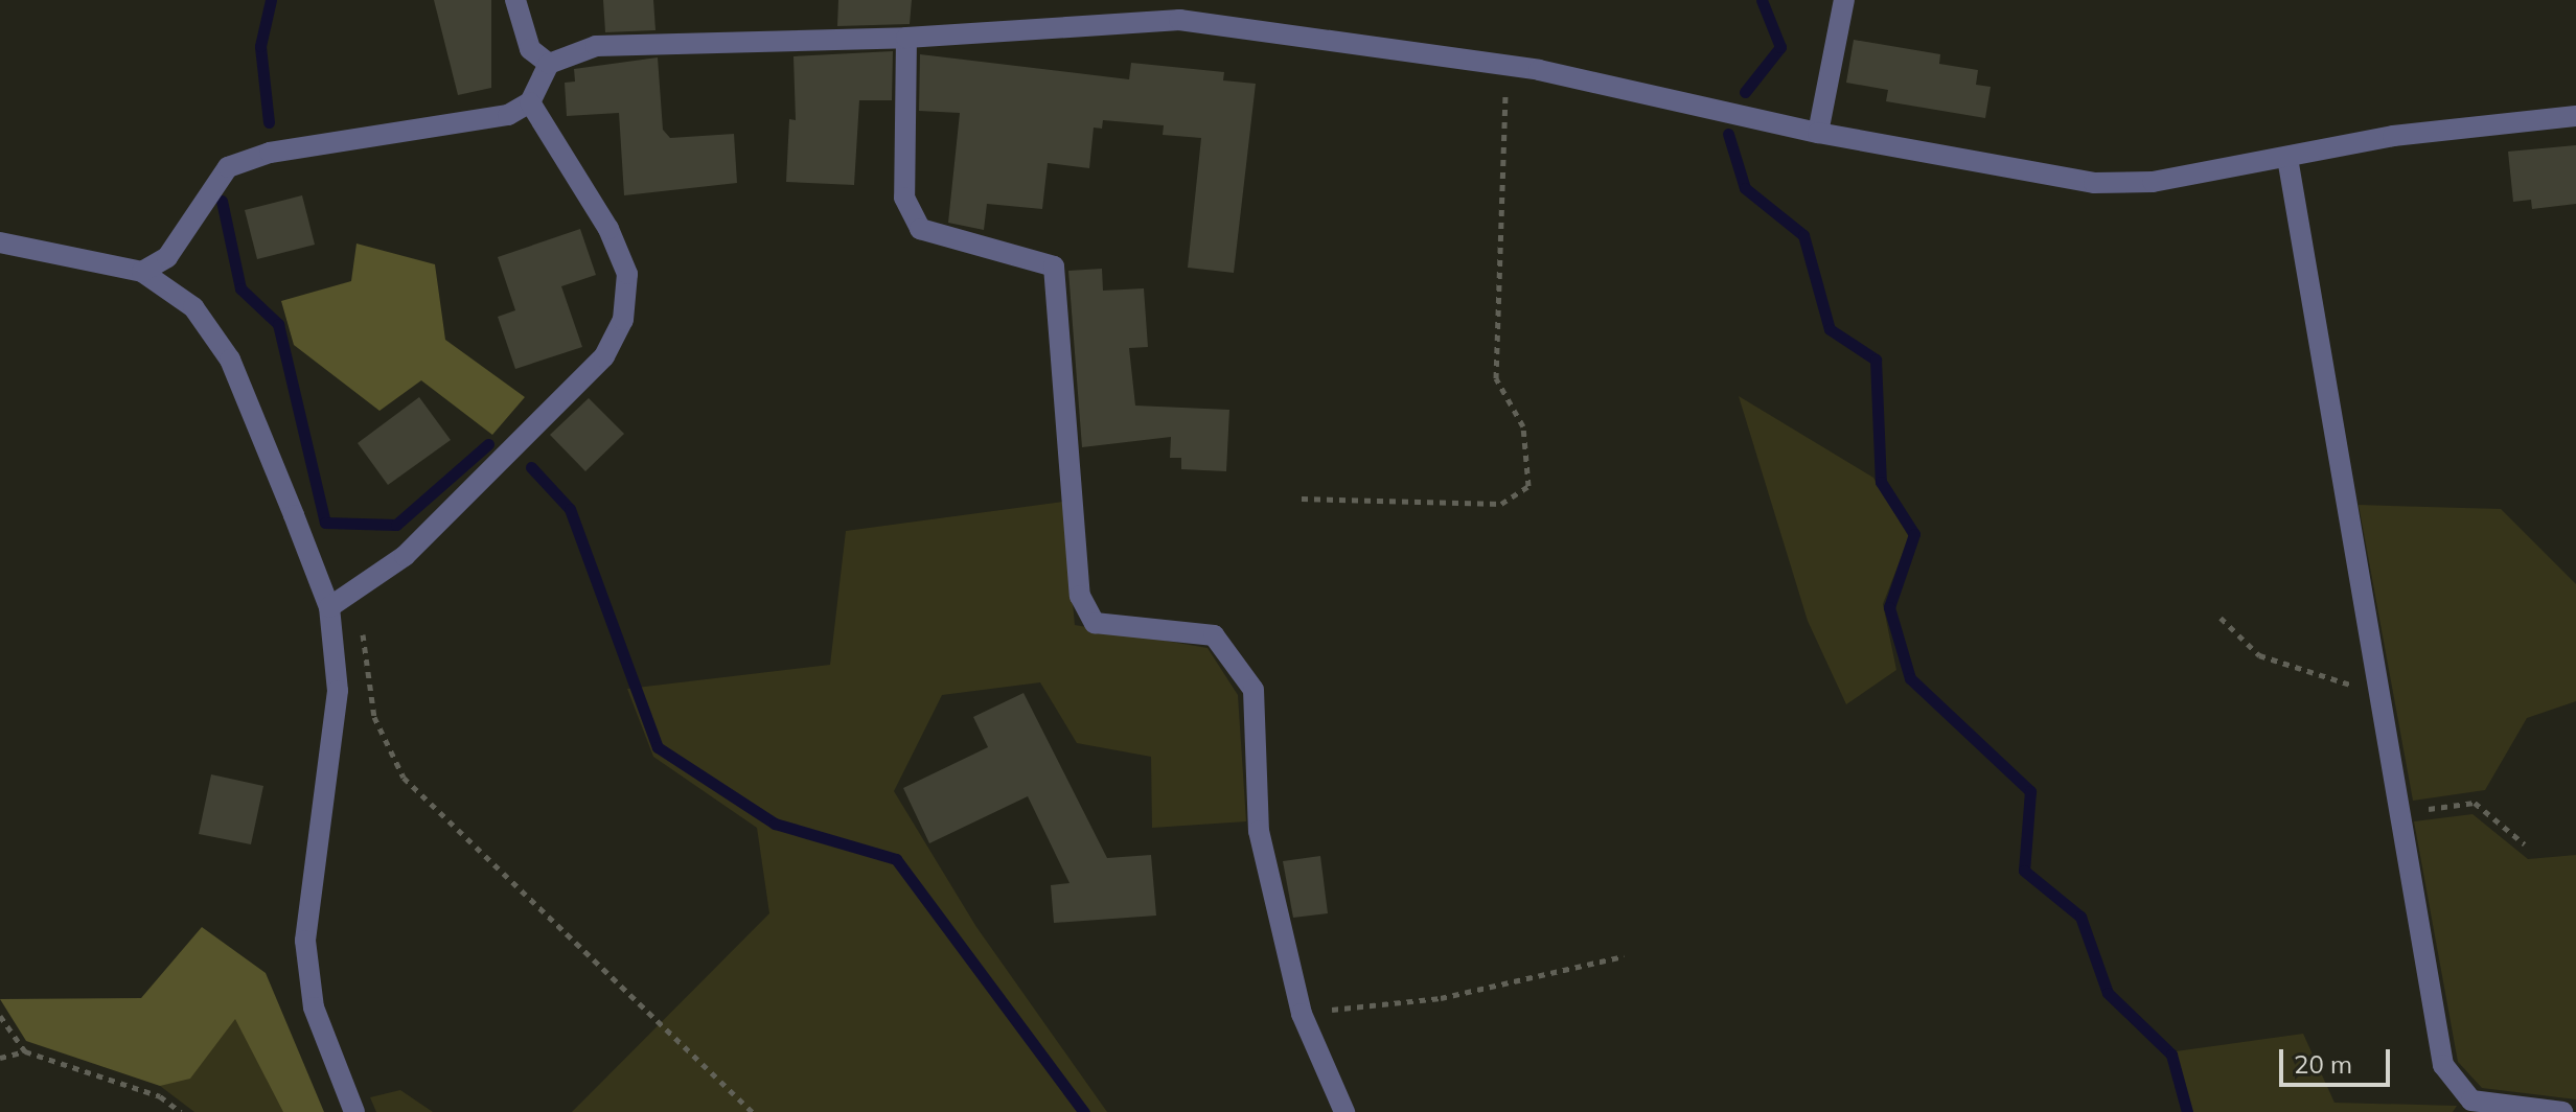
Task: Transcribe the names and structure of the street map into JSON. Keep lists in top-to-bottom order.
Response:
{
  "scale_bar": "20 m"
}
